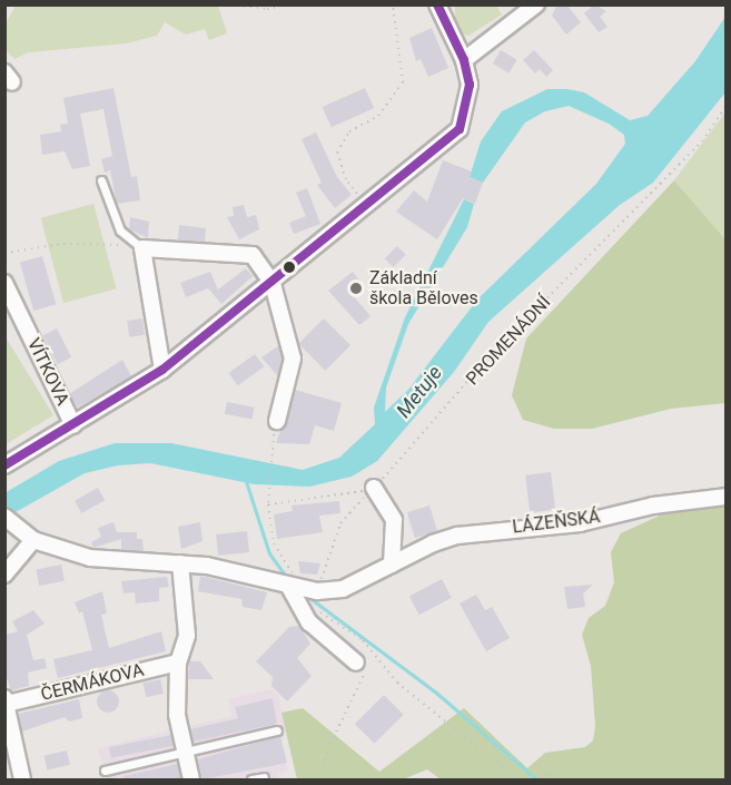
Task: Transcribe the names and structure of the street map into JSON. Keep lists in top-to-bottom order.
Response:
{
  "streets": {
    "street": ["VÍTKOVA", "LÁZEŇSKÁ", "ČERMÁKOVA"],
    "path": ["PROMENÁDNÍ"]
  },
  "crossings": [
    ["PROMENÁDNÍ", "LÁZEŇSKÁ"]
  ],
  "water": ["Metuje"],
  "places": ["Základní škola Běloves"]
}
